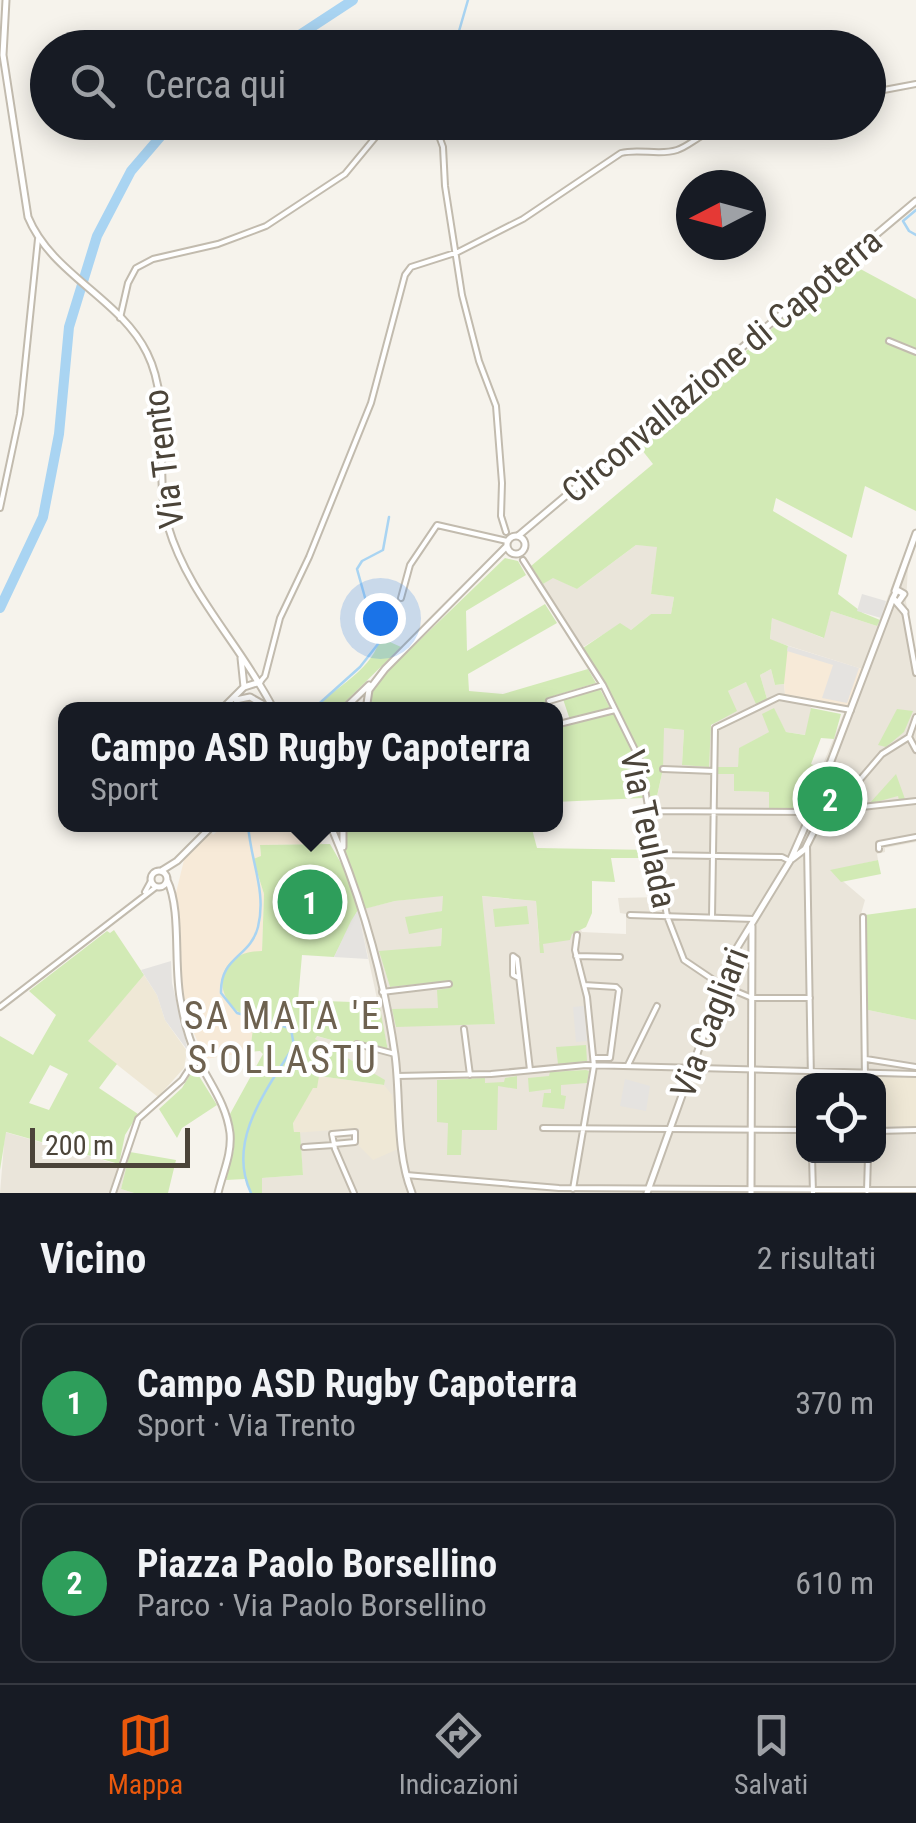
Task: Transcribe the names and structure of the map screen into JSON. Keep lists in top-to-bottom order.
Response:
{
  "streets": {
    "street": [
      "Circonvallazione di Capoterra",
      "Via Trento",
      "Via Teulada",
      "Via Cagliari"
    ]
  },
  "crossings": [
    ["Via Teulada", "Via Cagliari"]
  ],
  "districts": ["SA MATA 'E S'OLLASTU"],
  "scale_bar": "200 m",
  "north": "left",
  "page": {
    "search": "Cerca qui",
    "popup": ["Campo ASD Rugby Capoterra", "Sport"],
    "pins": ["2", "1"],
    "scale": "200 m",
    "heading": ["Vicino", "2 risultati"],
    "list": [
      {
        "mark": "1",
        "name": "Campo ASD Rugby Capoterra",
        "note": "Sport · Via Trento",
        "value": "370 m"
      },
      {
        "mark": "2",
        "name": "Piazza Paolo Borsellino",
        "note": "Parco · Via Paolo Borsellino",
        "value": "610 m"
      }
    ],
    "nav": ["Mappa", "Indicazioni", "Salvati"]
  }
}
